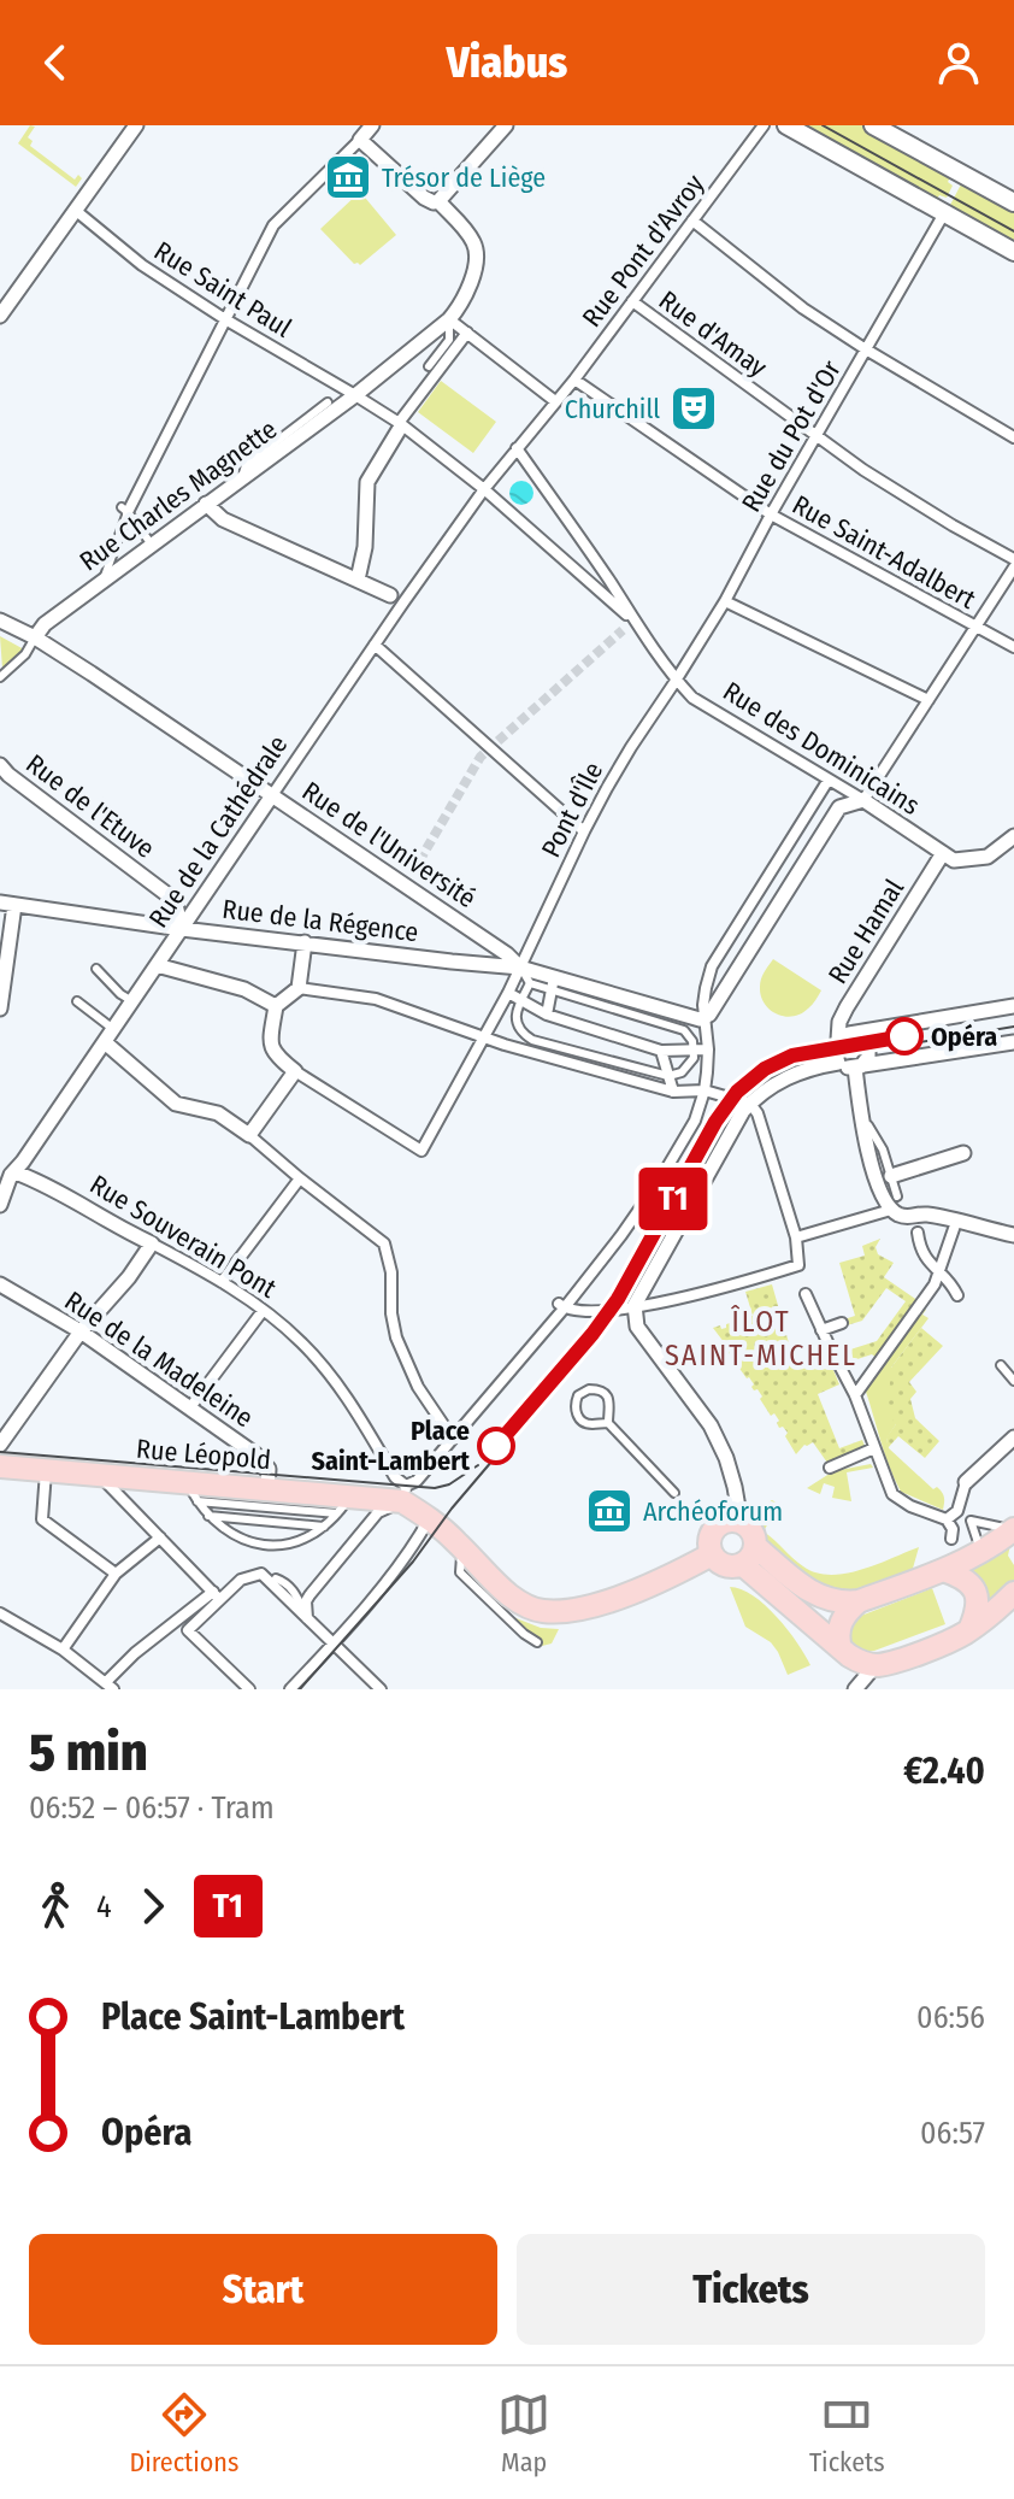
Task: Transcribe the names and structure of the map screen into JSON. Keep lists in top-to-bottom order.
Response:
{
  "streets": {
    "main road": ["Rue Léopold"],
    "street": [
      "Rue Pont d'Avroy",
      "Rue Saint Paul",
      "Rue d'Amay",
      "Rue du Pot d'Or",
      "Rue Charles Magnette",
      "Rue Saint-Adalbert",
      "Rue des Dominicains",
      "Rue de l'Etuve",
      "Pont d'Île",
      "Rue de la Cathédrale",
      "Rue de l'Université",
      "Rue de la Régence",
      "Rue Hamal",
      "Rue Souverain Pont",
      "Rue de la Madeleine"
    ]
  },
  "crossings": [
    ["Rue Pont d'Avroy", "Rue d'Amay"],
    ["Rue Pont d'Avroy", "Rue Saint-Adalbert"],
    ["Rue Pont d'Avroy", "Rue de la Cathédrale"],
    ["Rue Saint Paul", "Rue Charles Magnette"],
    ["Rue Saint Paul", "Rue des Dominicains"],
    ["Rue Saint Paul", "Rue de la Cathédrale"],
    ["Rue d'Amay", "Rue du Pot d'Or"],
    ["Rue du Pot d'Or", "Rue Saint-Adalbert"],
    ["Rue du Pot d'Or", "Rue des Dominicains"],
    ["Rue du Pot d'Or", "Pont d'Île"],
    ["Rue Charles Magnette", "Rue de l'Université"],
    ["Rue des Dominicains", "Pont d'Île"],
    ["Rue des Dominicains", "Rue Hamal"],
    ["Rue de l'Etuve", "Rue de la Cathédrale"],
    ["Rue de l'Etuve", "Rue de la Régence"],
    ["Pont d'Île", "Rue de l'Université"],
    ["Pont d'Île", "Rue de la Régence"],
    ["Rue de la Cathédrale", "Rue de l'Université"],
    ["Rue de la Cathédrale", "Rue de la Régence"],
    ["Rue de la Cathédrale", "Rue Souverain Pont"],
    ["Rue de l'Université", "Rue de la Régence"],
    ["Rue Souverain Pont", "Rue Léopold"],
    ["Rue de la Madeleine", "Rue Léopold"]
  ],
  "districts": ["ÎLOT SAINT-MICHEL"],
  "places": {
    "museum": ["Trésor de Liège", "Archéoforum"],
    "theatre": ["Churchill"],
    "other": ["Opéra", "Place Saint-Lambert"]
  },
  "lines": ["tram line T1"],
  "page": {
    "header": "Viabus",
    "on_map": "T1",
    "heading": ["5 min", "06:52 – 06:57 · Tram", "€2.40"],
    "legs": ["4", "T1"],
    "list": [
      {
        "name": "Place Saint-Lambert",
        "value": "06:56"
      },
      {
        "name": "Opéra",
        "value": "06:57"
      }
    ],
    "buttons": ["Start", "Tickets"],
    "tabs": ["Directions", "Map", "Tickets"]
  }
}
